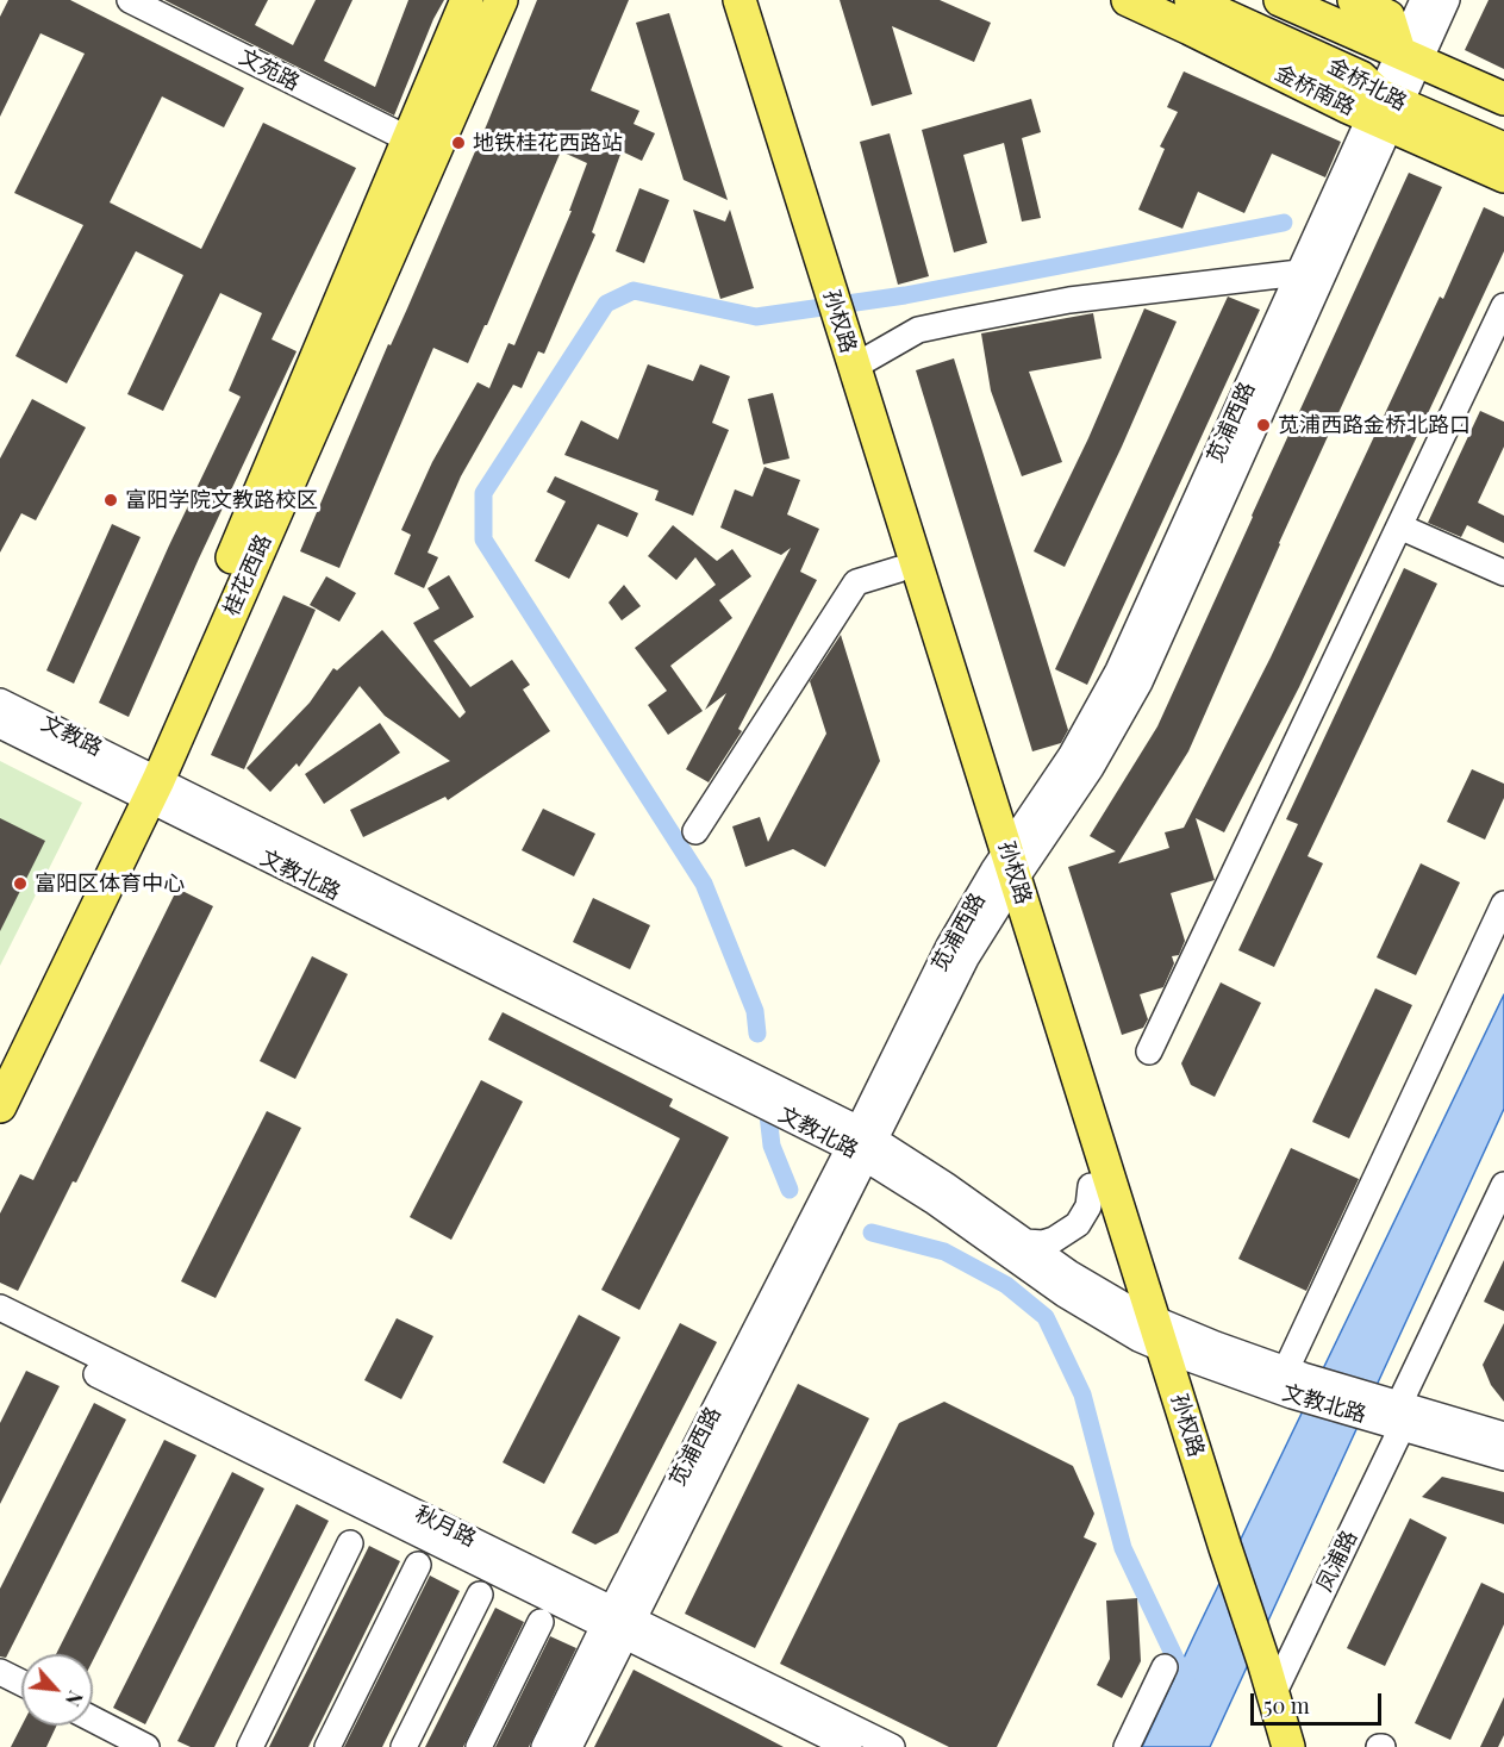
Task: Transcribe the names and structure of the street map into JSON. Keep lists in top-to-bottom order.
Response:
{
  "streets": {
    "main road": ["金桥北路", "孙权路", "桂花西路"],
    "street": [
      "文苑路",
      "苋浦西路",
      "文教路",
      "文教北路",
      "秋月路",
      "凤浦路"
    ]
  },
  "crossings": [
    ["文苑路", "桂花西路"],
    ["金桥北路", "苋浦西路"],
    ["孙权路", "苋浦西路"],
    ["孙权路", "文教北路"],
    ["孙权路", "凤浦路"],
    ["苋浦西路", "文教北路"],
    ["苋浦西路", "秋月路"],
    ["桂花西路", "文教路"],
    ["桂花西路", "文教北路"],
    ["文教路", "文教北路"],
    ["文教北路", "凤浦路"]
  ],
  "places": [
    "地铁桂花西路站",
    "苋浦西路金桥北路口",
    "富阳学院文教路校区",
    "富阳区体育中心"
  ],
  "scale_bar": "50 m",
  "north": "bottom right"
}
